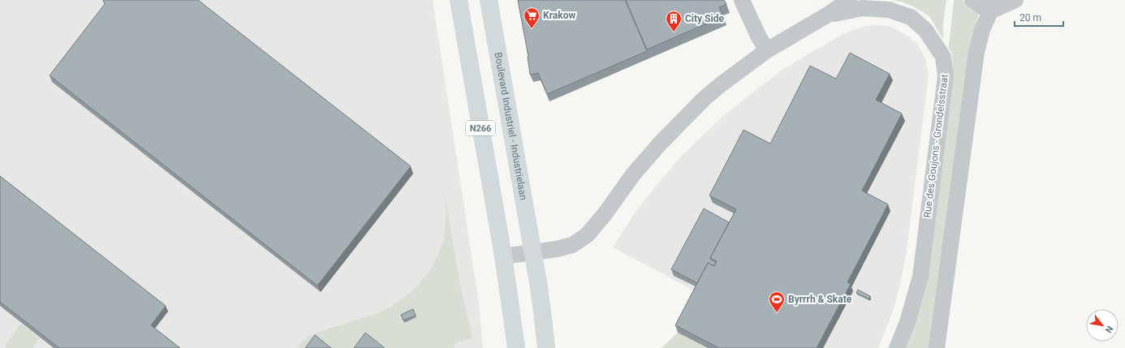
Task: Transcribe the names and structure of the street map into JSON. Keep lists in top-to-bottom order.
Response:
{
  "streets": {
    "main road": ["Boulevard Industriel - Industrielaan", "N266"],
    "street": ["Rue des Goujons - Grondelsstraat"]
  },
  "crossings": [
    ["Boulevard Industriel - Industrielaan", "N266"]
  ],
  "places": {
    "supermarket": ["Krakow"],
    "building": ["City Side"],
    "sports": ["Byrrrh & Skate"]
  },
  "scale_bar": "20 m",
  "north": "bottom right"
}
